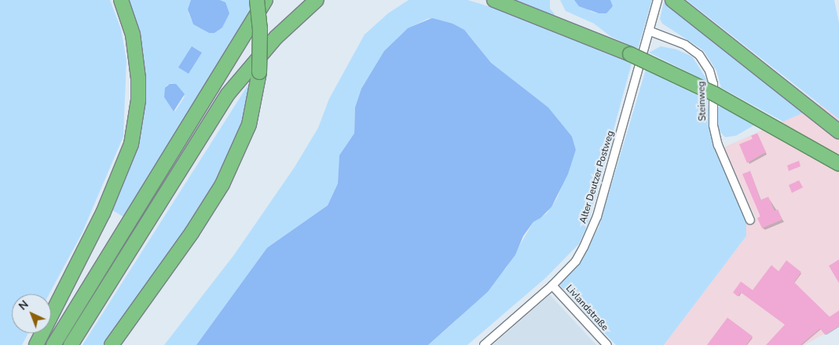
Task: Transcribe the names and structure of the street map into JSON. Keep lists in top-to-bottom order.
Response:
{
  "streets": {
    "street": ["Steinweg", "Alter Deutzer Postweg", "Livlandstraße"]
  },
  "crossings": [
    ["Steinweg", "Alter Deutzer Postweg"],
    ["Alter Deutzer Postweg", "Livlandstraße"]
  ],
  "north": "top left"
}
